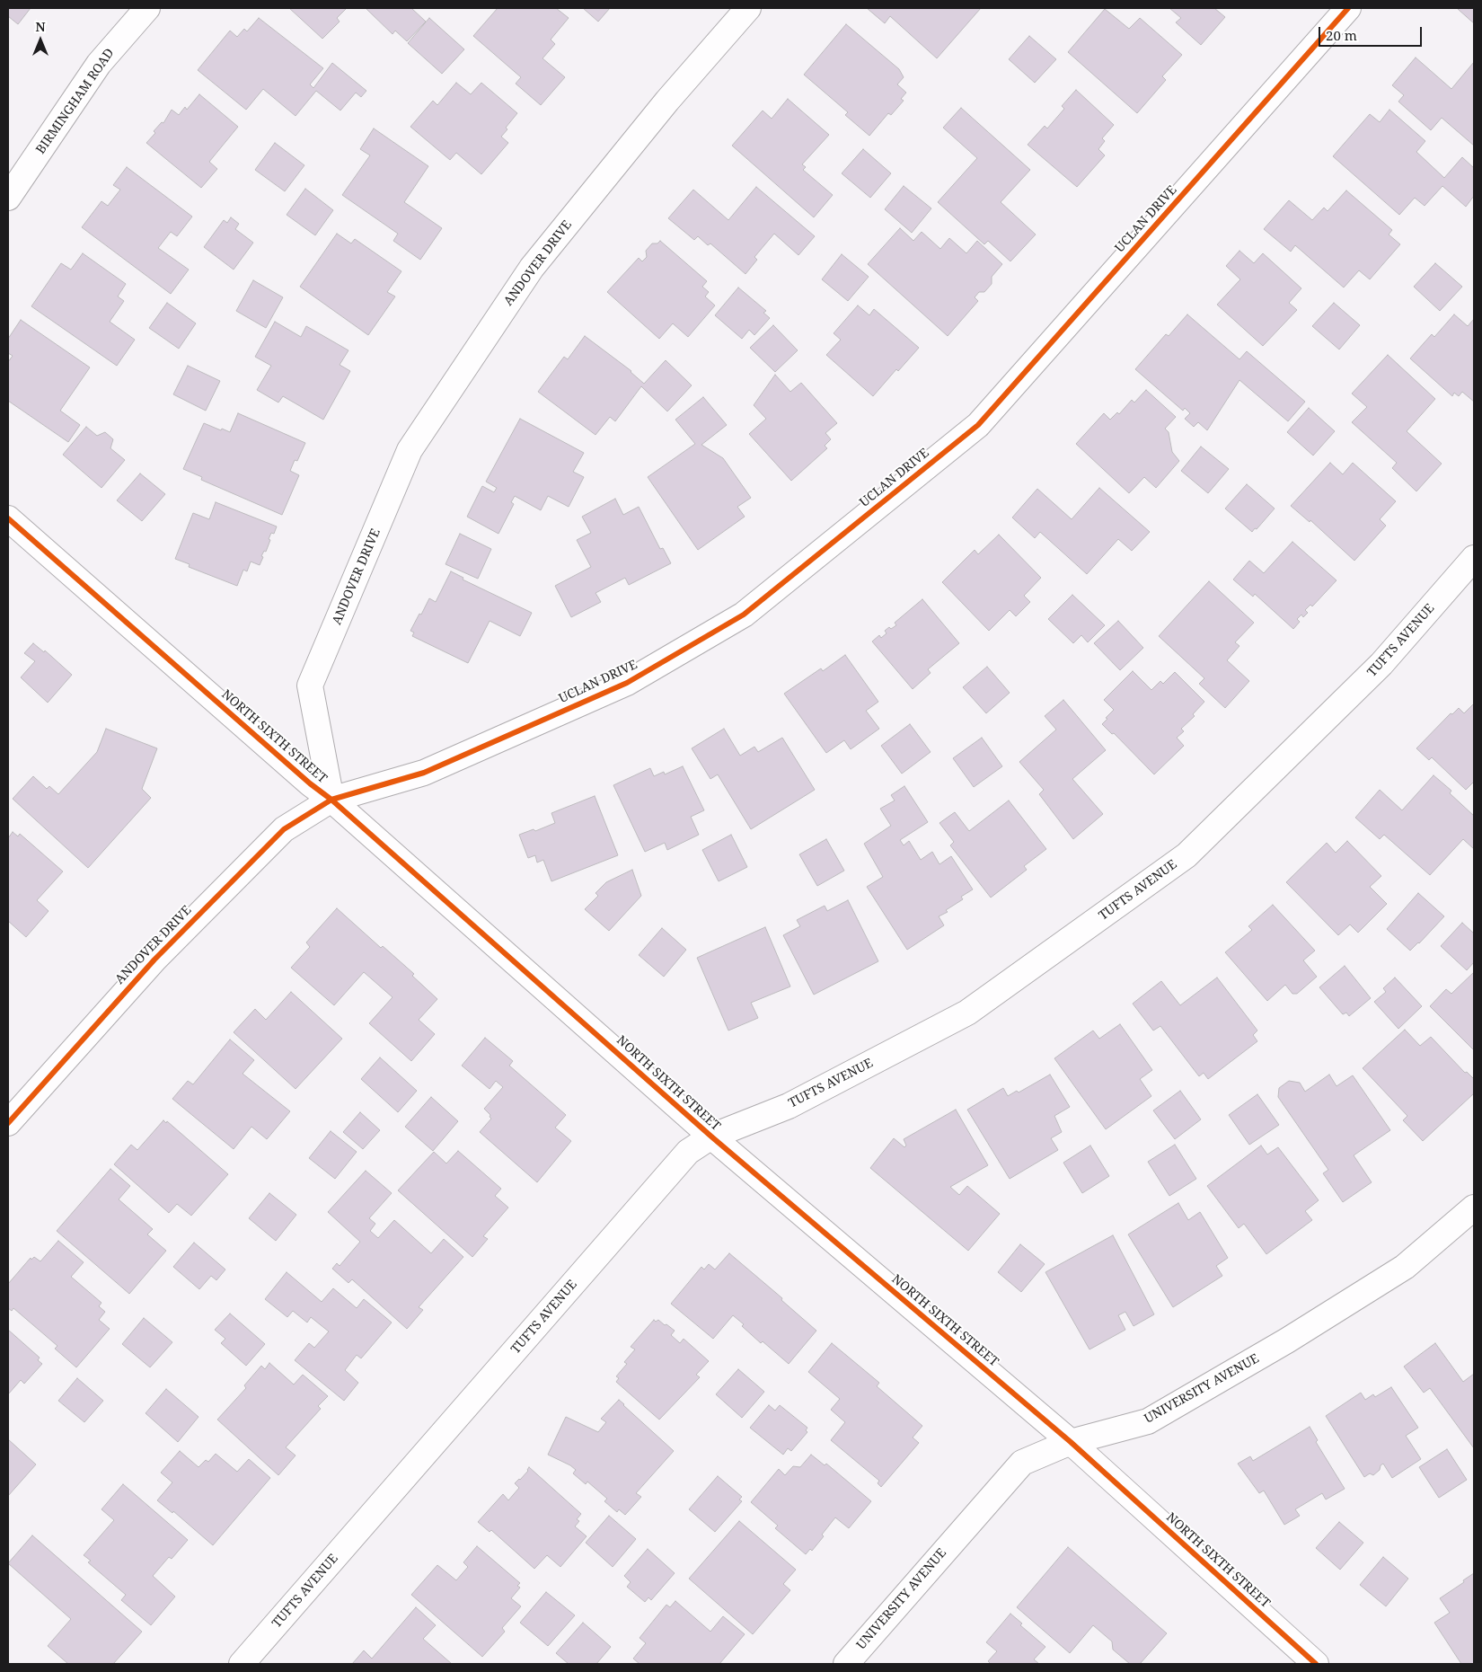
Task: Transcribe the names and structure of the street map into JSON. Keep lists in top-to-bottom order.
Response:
{
  "streets": {
    "street": [
      "BIRMINGHAM ROAD",
      "UCLAN DRIVE",
      "ANDOVER DRIVE",
      "TUFTS AVENUE",
      "NORTH SIXTH STREET",
      "UNIVERSITY AVENUE"
    ]
  },
  "crossings": [
    ["UCLAN DRIVE", "ANDOVER DRIVE"],
    ["UCLAN DRIVE", "NORTH SIXTH STREET"],
    ["ANDOVER DRIVE", "NORTH SIXTH STREET"],
    ["TUFTS AVENUE", "NORTH SIXTH STREET"],
    ["NORTH SIXTH STREET", "UNIVERSITY AVENUE"]
  ],
  "scale_bar": "20 m",
  "north": "top"
}
